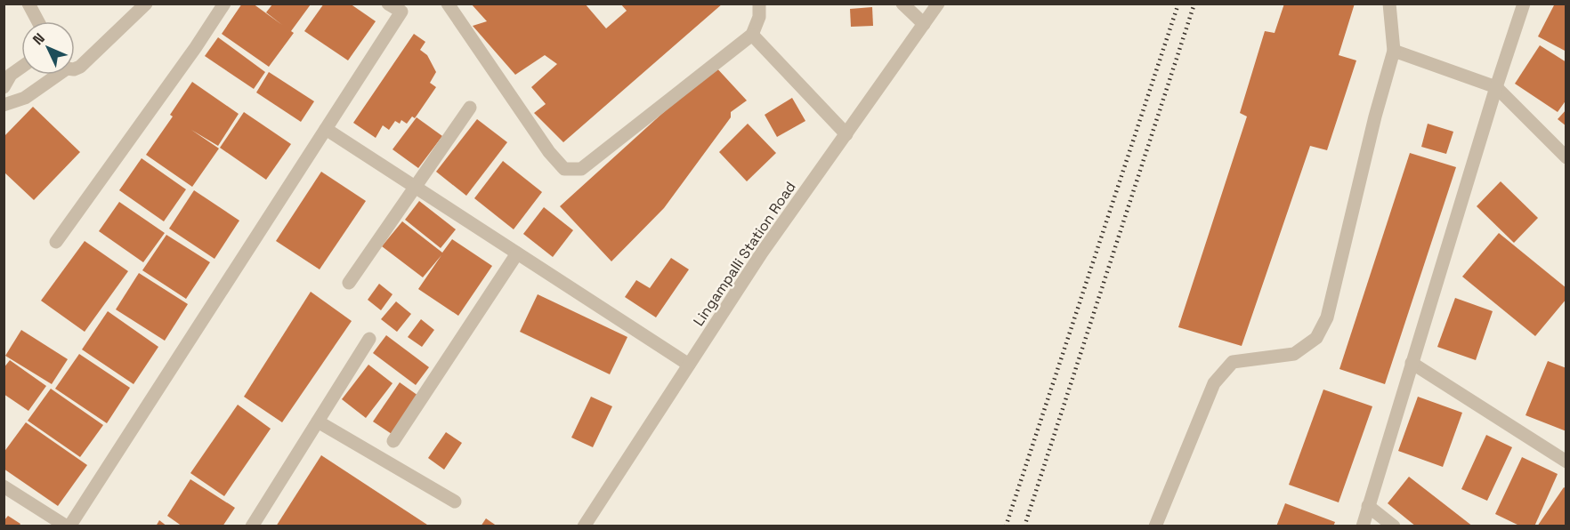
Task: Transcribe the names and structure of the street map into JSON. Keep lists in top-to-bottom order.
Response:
{
  "streets": {
    "street": ["Lingampalli Station Road"]
  },
  "north": "top left"
}
